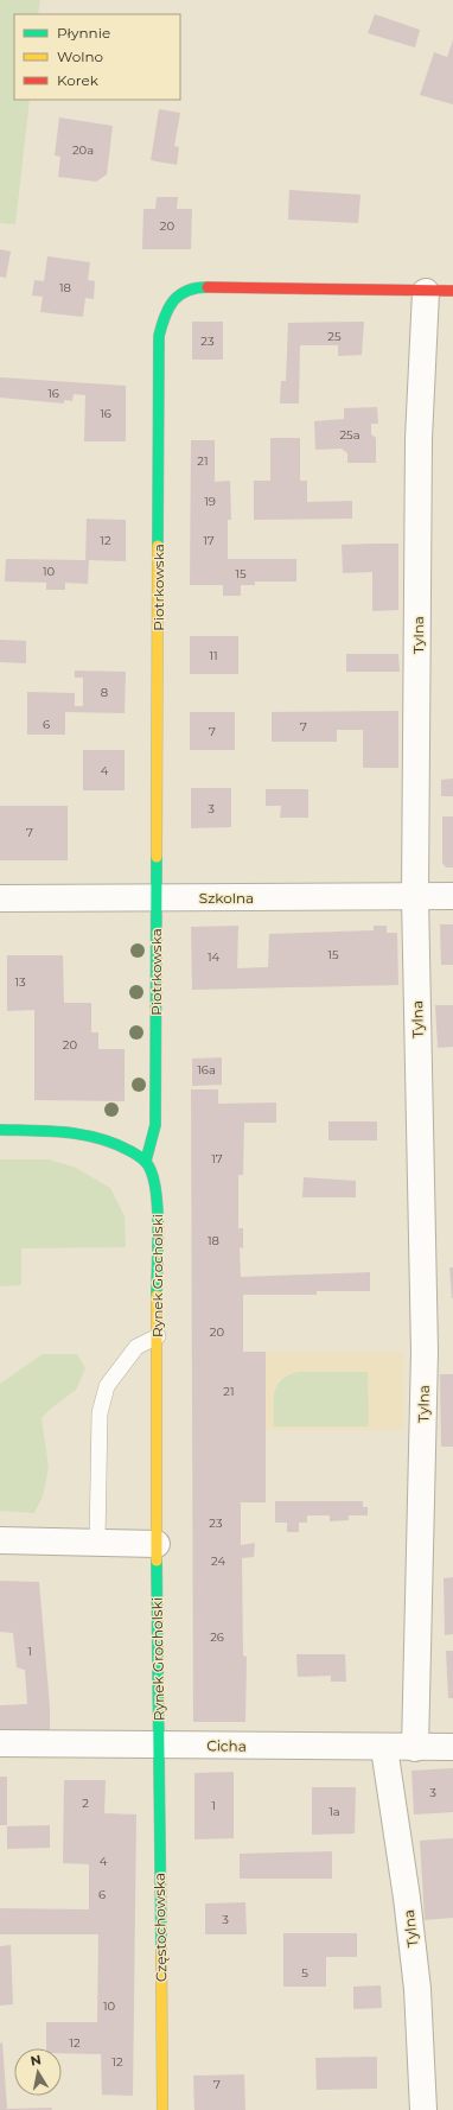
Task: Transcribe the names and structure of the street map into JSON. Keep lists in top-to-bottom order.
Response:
{
  "streets": {
    "street": [
      "Piotrkowska",
      "Tylna",
      "Szkolna",
      "Rynek Grocholski",
      "Cicha",
      "Częstochowska"
    ]
  },
  "crossings": [
    ["Piotrkowska", "Tylna"],
    ["Piotrkowska", "Szkolna"],
    ["Piotrkowska", "Rynek Grocholski"],
    ["Tylna", "Szkolna"],
    ["Tylna", "Cicha"],
    ["Rynek Grocholski", "Cicha"],
    ["Rynek Grocholski", "Częstochowska"],
    ["Cicha", "Częstochowska"]
  ],
  "house_numbers": [
    "20a",
    "20",
    "18",
    "25",
    "23",
    "16",
    "16",
    "25a",
    "21",
    "19",
    "12",
    "17",
    "10",
    "15",
    "11",
    "8",
    "6",
    "7",
    "7",
    "4",
    "3",
    "7",
    "15",
    "14",
    "13",
    "20",
    "16a",
    "17",
    "18",
    "20",
    "21",
    "23",
    "24",
    "26",
    "1",
    "3",
    "2",
    "1",
    "1a",
    "4",
    "6",
    "3",
    "5",
    "10",
    "12",
    "12",
    "7"
  ],
  "legend": ["Płynnie", "Wolno", "Korek"],
  "north": "top"
}
